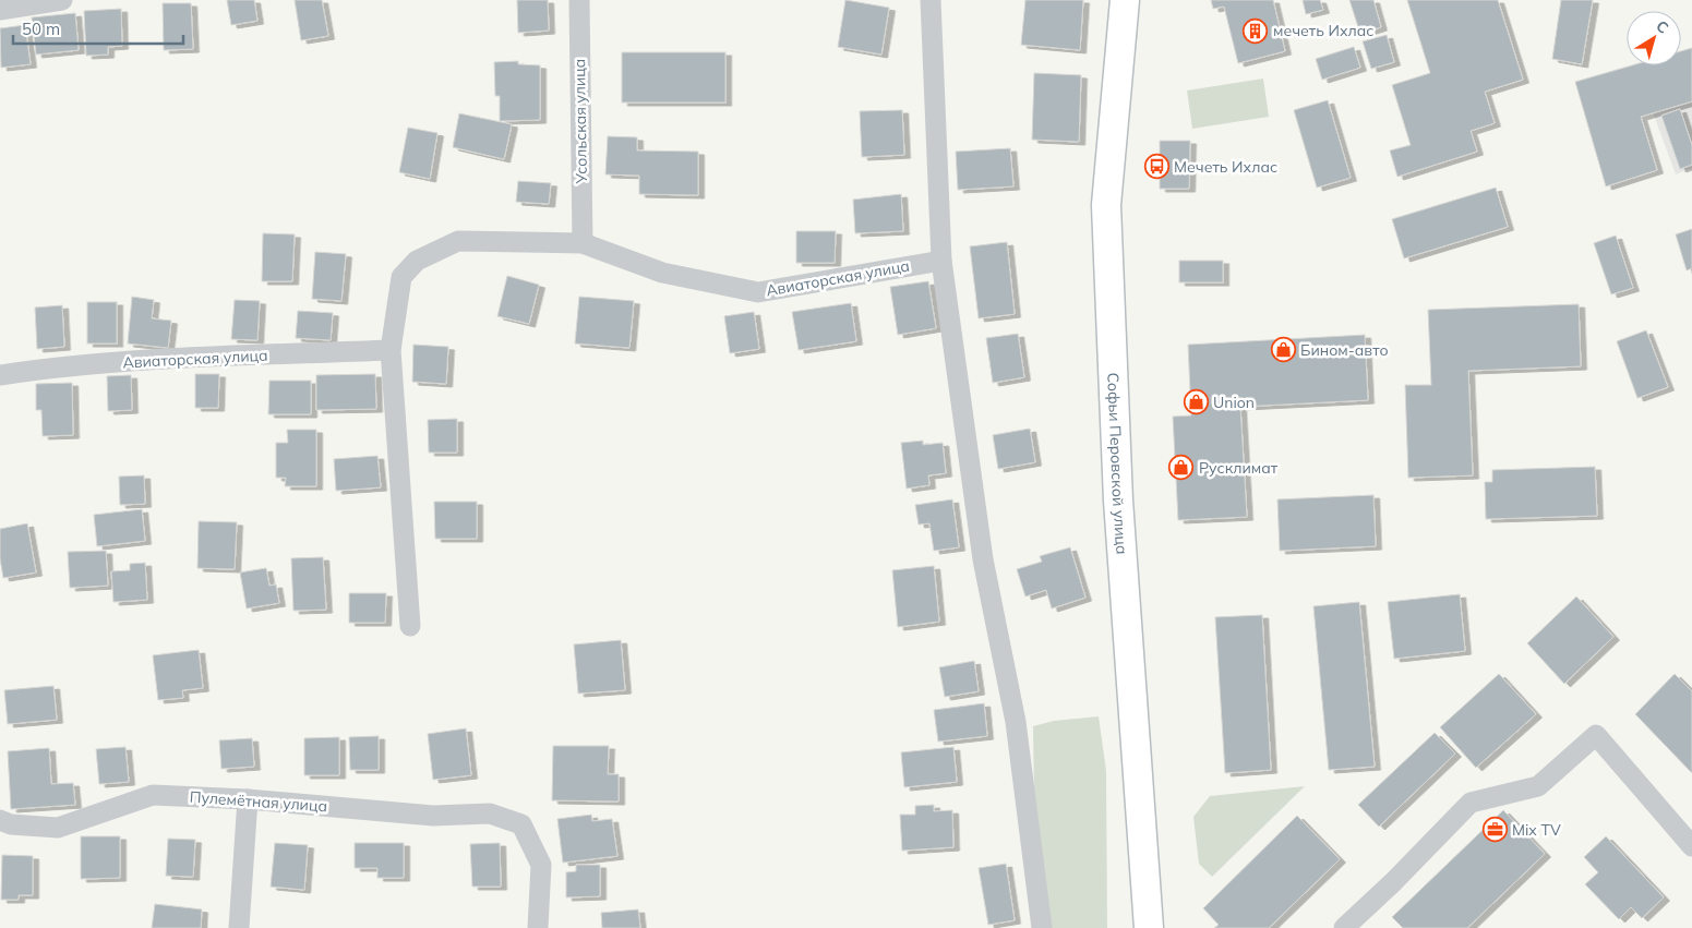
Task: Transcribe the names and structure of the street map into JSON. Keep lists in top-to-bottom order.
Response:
{
  "streets": {
    "main road": ["Софьи Перовской улица"],
    "street": ["Усольская улица", "Авиаторская улица", "Пулемётная улица"]
  },
  "crossings": [
    ["Усольская улица", "Авиаторская улица"]
  ],
  "places": {
    "building": ["мечеть Ихлас"],
    "bus stop": ["Мечеть Ихлас"],
    "shop": ["Бином-авто", "Union", "Русклимат"],
    "office": ["Mix TV"]
  },
  "scale_bar": "50 m",
  "north": "top right"
}
